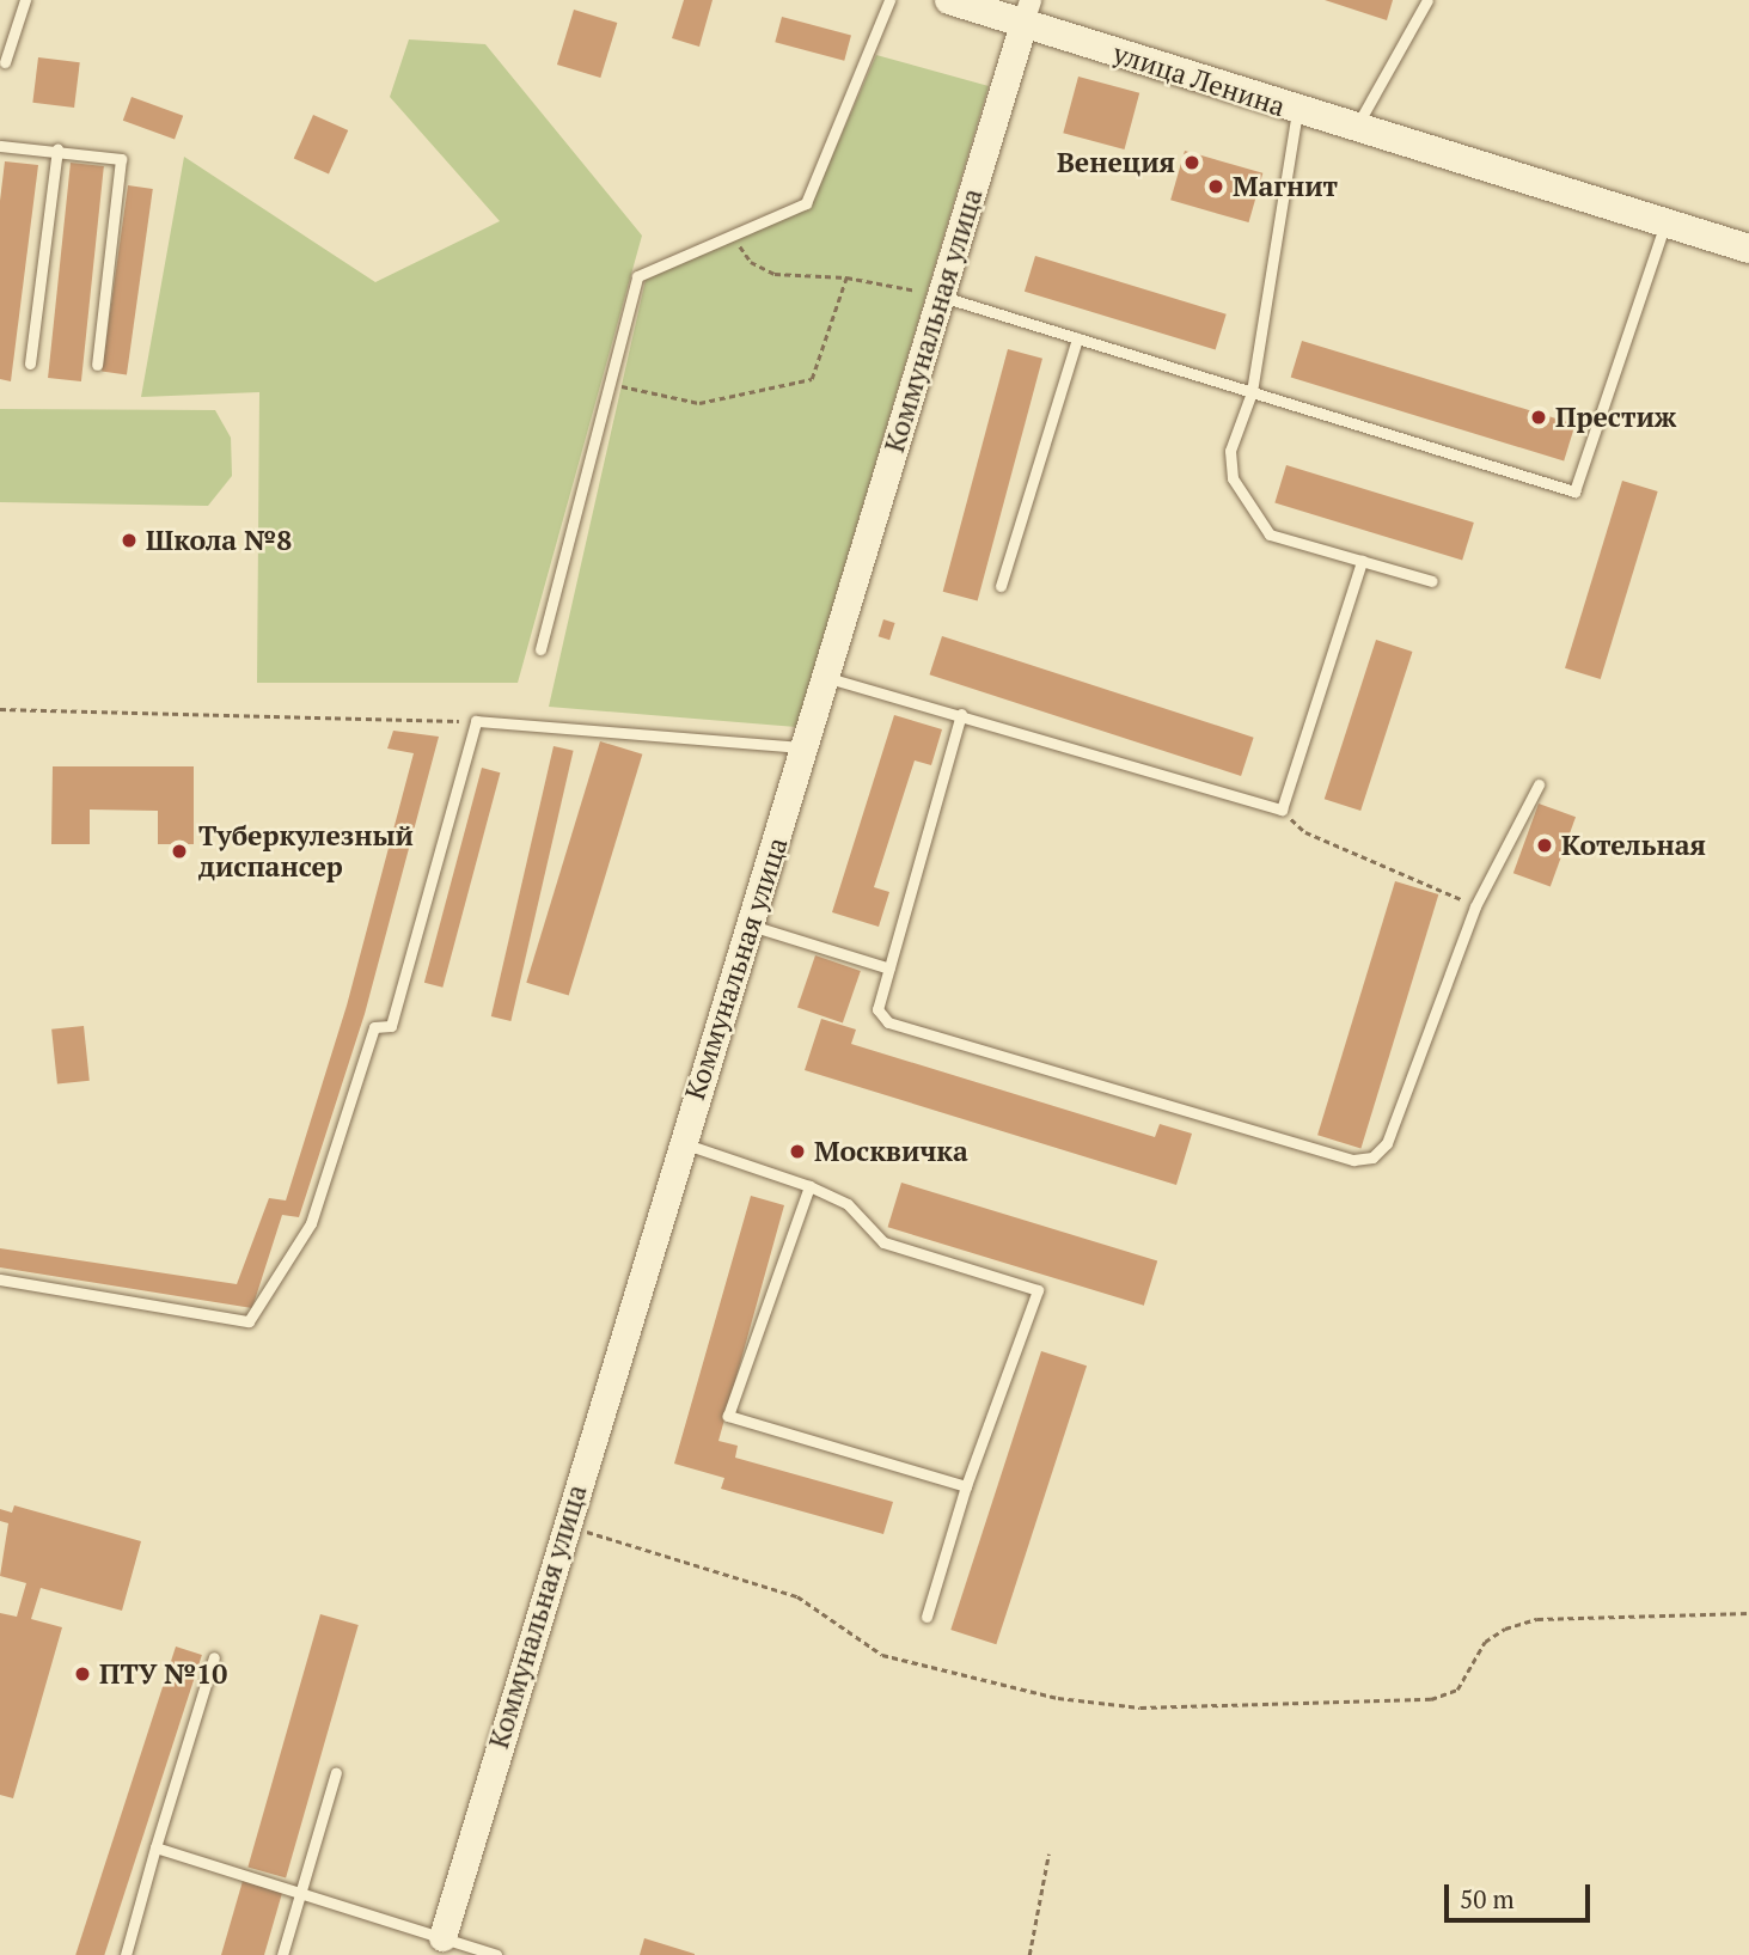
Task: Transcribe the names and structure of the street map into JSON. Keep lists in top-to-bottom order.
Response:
{
  "streets": {
    "main road": ["улица Ленина"],
    "street": ["Коммунальная улица"]
  },
  "crossings": [
    ["улица Ленина", "Коммунальная улица"]
  ],
  "places": [
    "Венеция",
    "Магнит",
    "Престиж",
    "Школа №8",
    "Котельная",
    "Туберкулезный диспансер",
    "Москвичка",
    "ПТУ №10"
  ],
  "scale_bar": "50 m"
}
